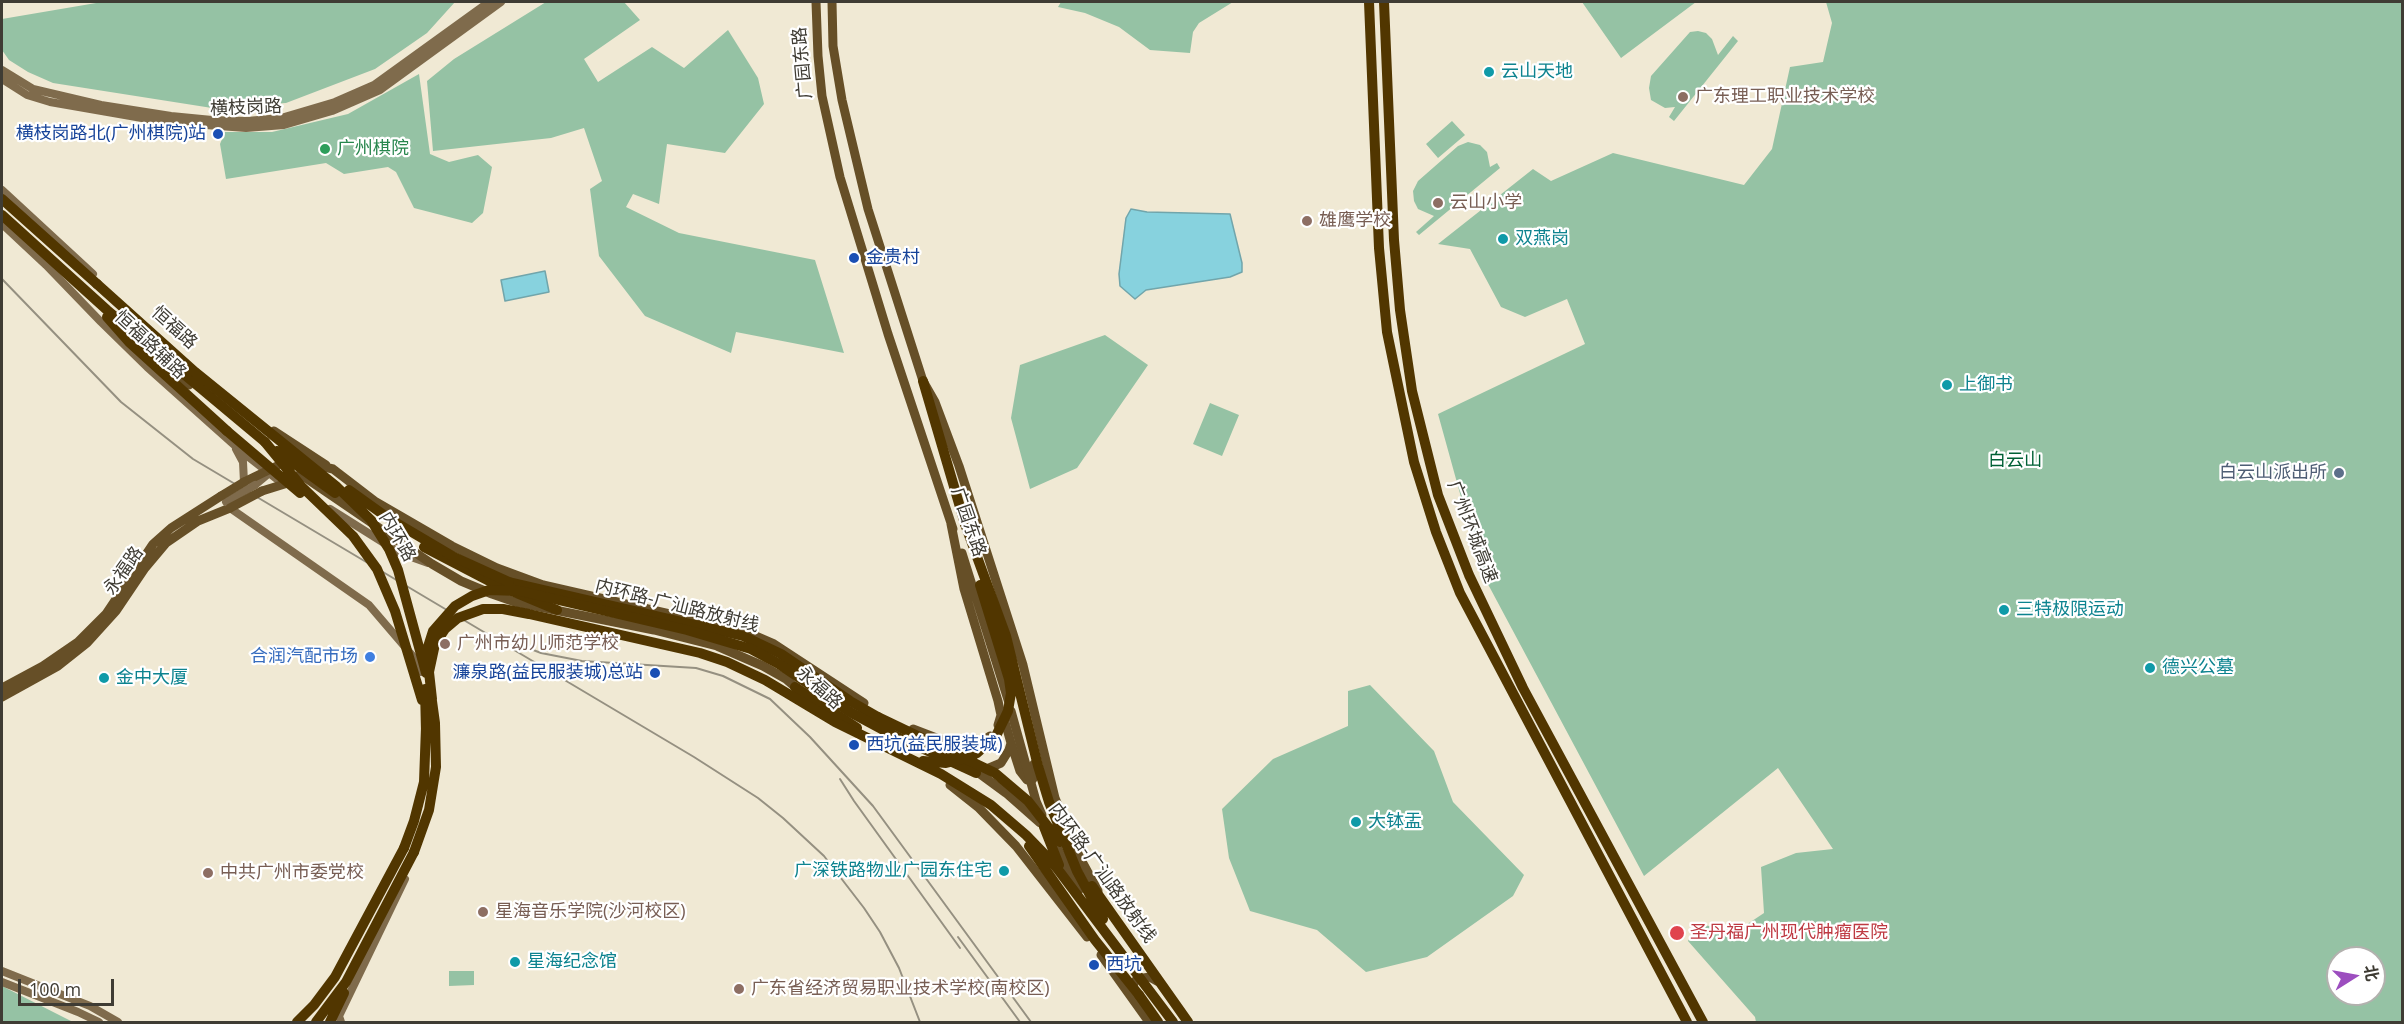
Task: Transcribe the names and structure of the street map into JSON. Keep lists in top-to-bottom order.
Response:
{
  "streets": {
    "highway": ["广州环城高速", "内环路", "内环路-广汕路放射线"],
    "main road": [
      "广园东路",
      "横枝岗路",
      "恒福路",
      "恒福路辅路",
      "永福路"
    ]
  },
  "crossings": [
    ["广园东路", "内环路-广汕路放射线"],
    ["恒福路", "恒福路辅路"],
    ["恒福路", "内环路"],
    ["恒福路", "永福路"],
    ["恒福路", "内环路-广汕路放射线"],
    ["恒福路辅路", "永福路"],
    ["内环路", "内环路-广汕路放射线"]
  ],
  "parks": ["白云山"],
  "places": [
    "云山天地",
    "广东理工职业技术学校",
    "横枝岗路北(广州棋院)站",
    "广州棋院",
    "云山小学",
    "雄鹰学校",
    "双燕岗",
    "金贵村",
    "上御书",
    "白云山派出所",
    "三特极限运动",
    "广州市幼儿师范学校",
    "合润汽配市场",
    "德兴公墓",
    "濂泉路(益民服装城)总站",
    "金中大厦",
    "西坑(益民服装城)",
    "大钵盂",
    "广深铁路物业广园东住宅",
    "中共广州市委党校",
    "星海音乐学院(沙河校区)",
    "圣丹福广州现代肿瘤医院",
    "星海纪念馆",
    "西坑",
    "广东省经济贸易职业技术学校(南校区)"
  ],
  "scale_bar": "100 m",
  "north": "right"
}
